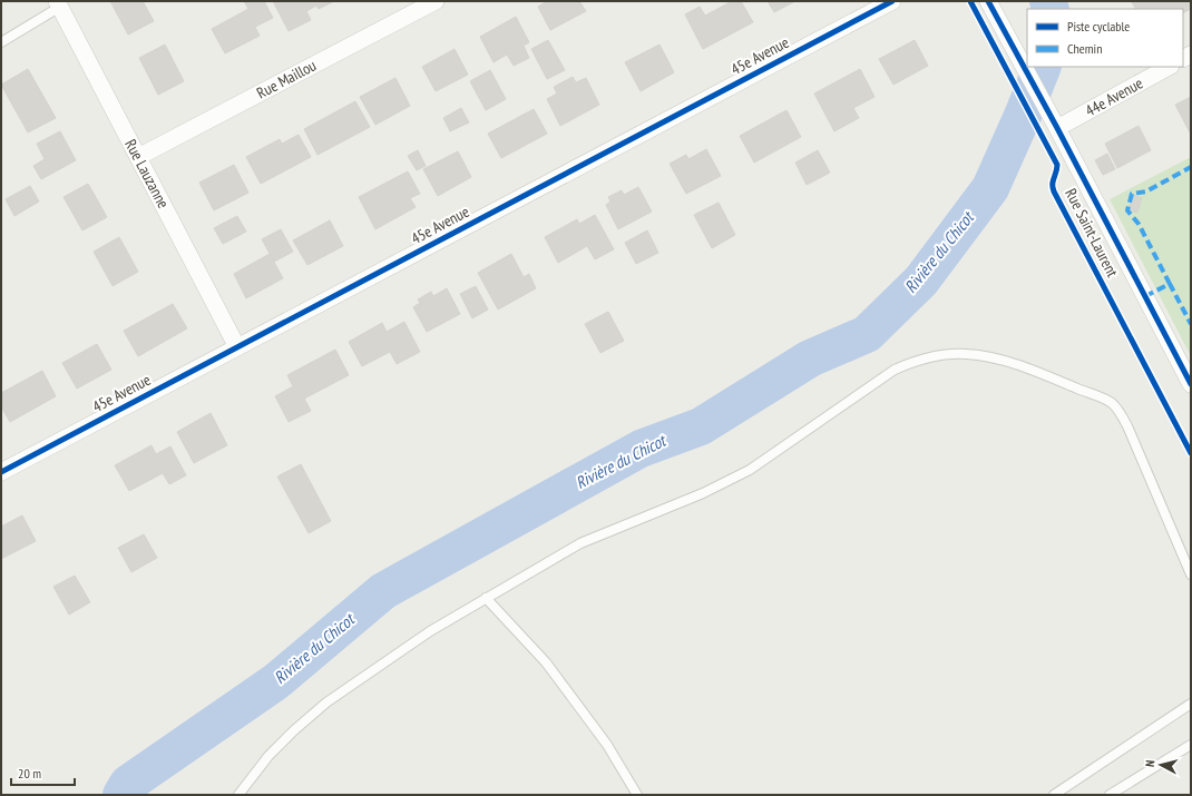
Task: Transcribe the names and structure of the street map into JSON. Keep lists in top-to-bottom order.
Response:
{
  "streets": {
    "street": [
      "45e Avenue",
      "Rue Maillou",
      "44e Avenue",
      "Rue Lauzanne",
      "Rue Saint-Laurent"
    ]
  },
  "crossings": [
    ["45e Avenue", "Rue Lauzanne"],
    ["Rue Maillou", "Rue Lauzanne"],
    ["44e Avenue", "Rue Saint-Laurent"]
  ],
  "water": ["Rivière du Chicot"],
  "legend": ["Piste cyclable", "Chemin"],
  "scale_bar": "20 m",
  "north": "left"
}
